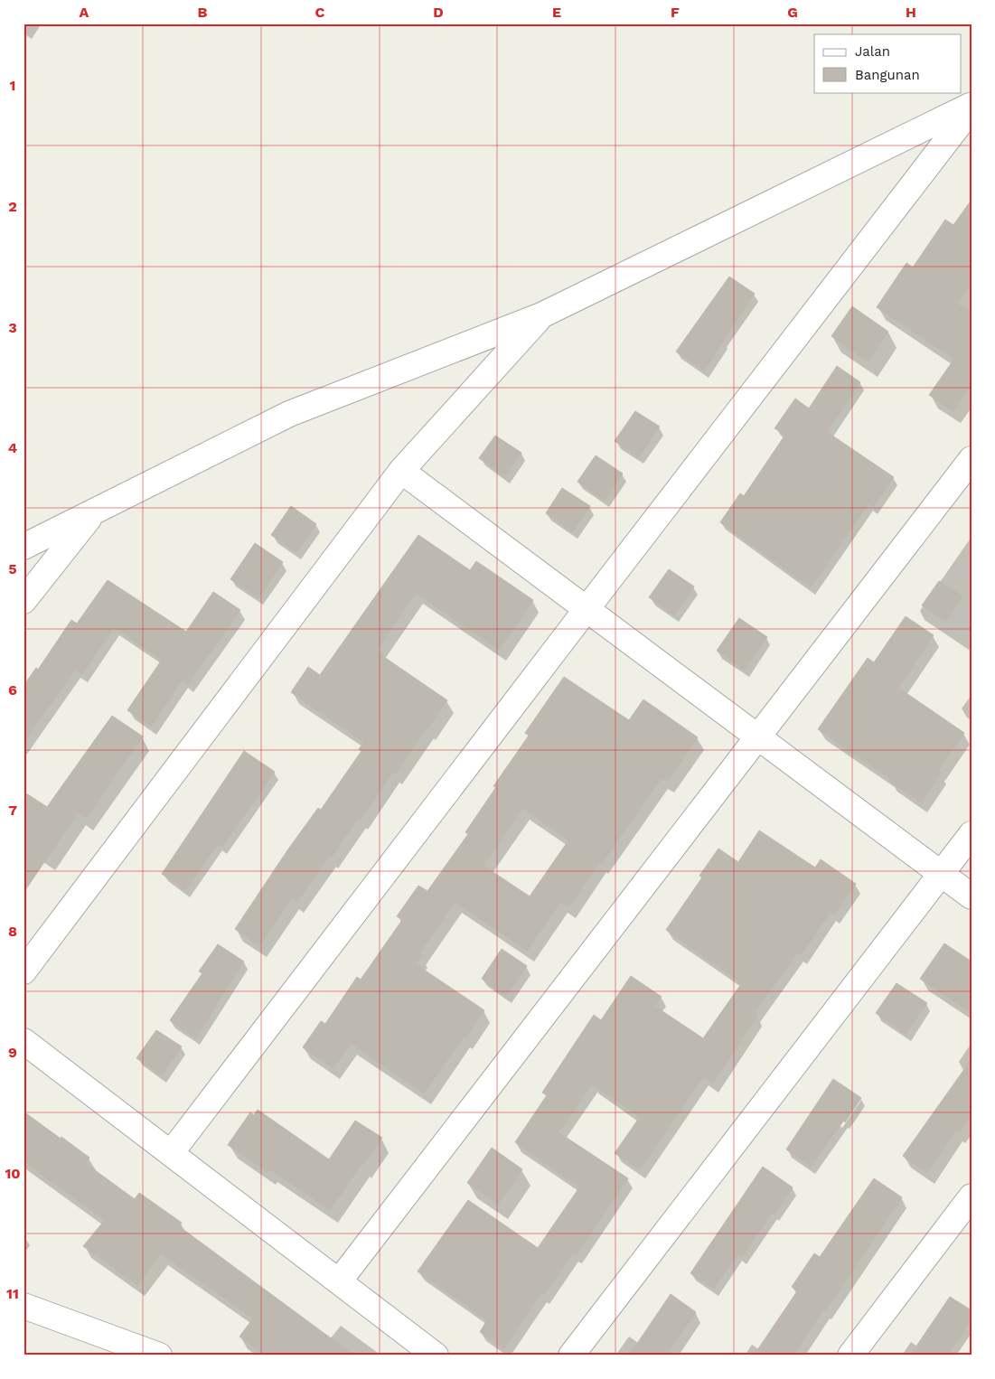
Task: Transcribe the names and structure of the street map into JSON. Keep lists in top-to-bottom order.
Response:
{
  "legend": ["Jalan", "Bangunan"],
  "grid": {
    "columns": [
      "A",
      "B",
      "C",
      "D",
      "E",
      "F",
      "G",
      "H"
    ],
    "rows": [
      "1",
      "2",
      "3",
      "4",
      "5",
      "6",
      "7",
      "8",
      "9",
      "10",
      "11"
    ]
  }
}
